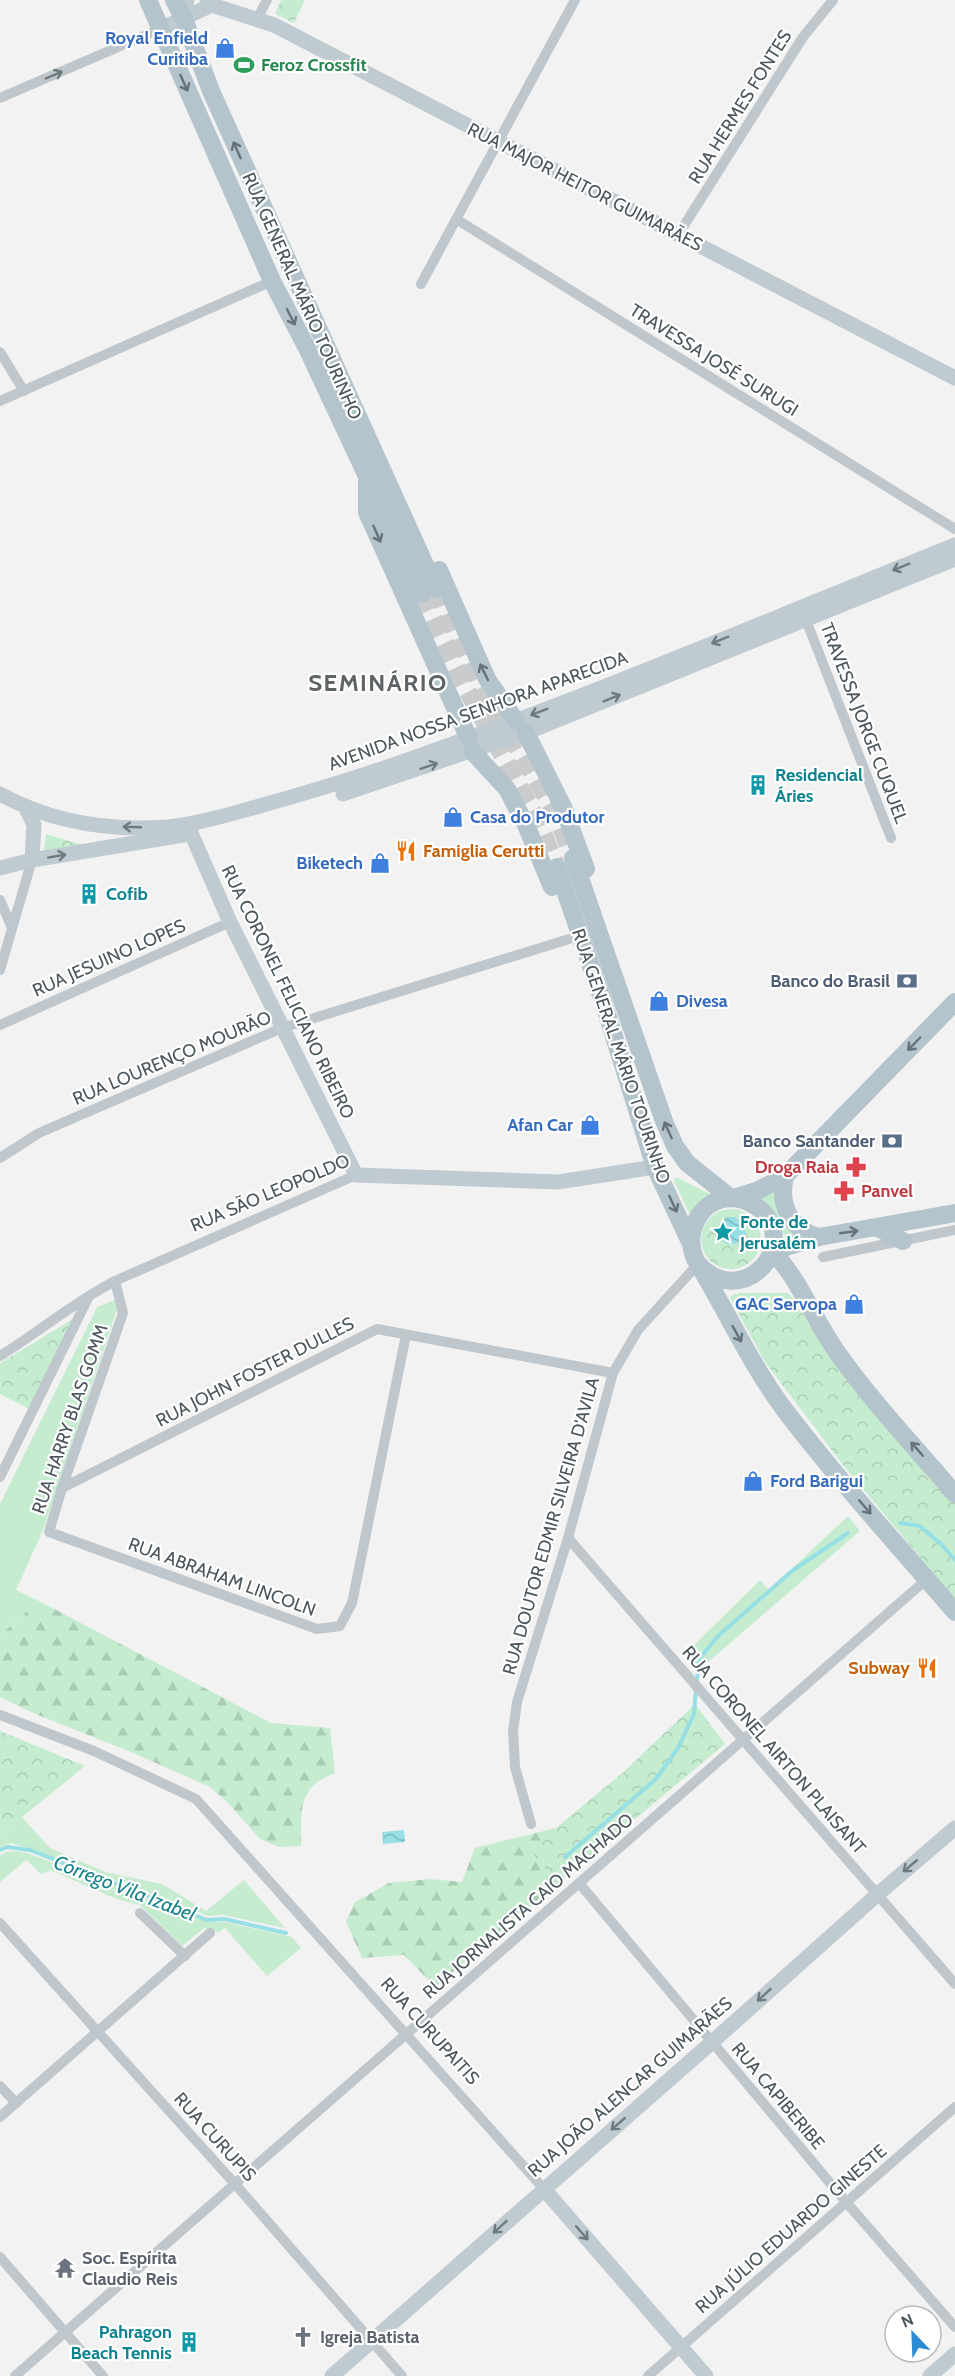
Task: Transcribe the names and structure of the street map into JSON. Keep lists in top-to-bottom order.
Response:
{
  "streets": {
    "main road": [
      "RUA MAJOR HEITOR GUIMARÃES",
      "RUA GENERAL MÁRIO TOURINHO",
      "AVENIDA NOSSA SENHORA APARECIDA",
      "RUA CORONEL FELICIANO RIBEIRO",
      "RUA SÃO LEOPOLDO",
      "RUA CURUPAITIS",
      "RUA JOÃO ALENCAR GUIMARÃES"
    ],
    "street": [
      "RUA HERMES FONTES",
      "TRAVESSA JOSÉ SURUGI",
      "TRAVESSA JORGE CUQUEL",
      "RUA JESUINO LOPES",
      "RUA LOURENÇO MOURÃO",
      "RUA JOHN FOSTER DULLES",
      "RUA HARRY BLAS GOMM",
      "RUA DOUTOR EDMIR SILVEIRA D'AVILA",
      "RUA ABRAHAM LINCOLN",
      "RUA CORONEL AIRTON PLAISANT",
      "RUA JORNALISTA CAIO MACHADO",
      "RUA CAPIBERIBE",
      "RUA CURUPIS",
      "RUA JÚLIO EDUARDO GINESTE"
    ]
  },
  "crossings": [
    ["RUA HERMES FONTES", "RUA MAJOR HEITOR GUIMARÃES"],
    ["RUA MAJOR HEITOR GUIMARÃES", "RUA GENERAL MÁRIO TOURINHO"],
    ["RUA GENERAL MÁRIO TOURINHO", "RUA SÃO LEOPOLDO"],
    ["RUA GENERAL MÁRIO TOURINHO", "RUA DOUTOR EDMIR SILVEIRA D'AVILA"],
    ["AVENIDA NOSSA SENHORA APARECIDA", "TRAVESSA JORGE CUQUEL"],
    ["AVENIDA NOSSA SENHORA APARECIDA", "RUA CORONEL FELICIANO RIBEIRO"],
    ["RUA JESUINO LOPES", "RUA CORONEL FELICIANO RIBEIRO"],
    ["RUA CORONEL FELICIANO RIBEIRO", "RUA LOURENÇO MOURÃO"],
    ["RUA CORONEL FELICIANO RIBEIRO", "RUA SÃO LEOPOLDO"],
    ["RUA SÃO LEOPOLDO", "RUA HARRY BLAS GOMM"],
    ["RUA JOHN FOSTER DULLES", "RUA HARRY BLAS GOMM"],
    ["RUA JOHN FOSTER DULLES", "RUA DOUTOR EDMIR SILVEIRA D'AVILA"],
    ["RUA JOHN FOSTER DULLES", "RUA ABRAHAM LINCOLN"],
    ["RUA HARRY BLAS GOMM", "RUA ABRAHAM LINCOLN"],
    ["RUA DOUTOR EDMIR SILVEIRA D'AVILA", "RUA CORONEL AIRTON PLAISANT"],
    ["RUA CORONEL AIRTON PLAISANT", "RUA JORNALISTA CAIO MACHADO"],
    ["RUA CORONEL AIRTON PLAISANT", "RUA JOÃO ALENCAR GUIMARÃES"],
    ["RUA JORNALISTA CAIO MACHADO", "RUA CURUPAITIS"],
    ["RUA JORNALISTA CAIO MACHADO", "RUA CAPIBERIBE"],
    ["RUA JORNALISTA CAIO MACHADO", "RUA CURUPIS"],
    ["RUA CURUPAITIS", "RUA JOÃO ALENCAR GUIMARÃES"],
    ["RUA CURUPAITIS", "RUA JÚLIO EDUARDO GINESTE"],
    ["RUA JOÃO ALENCAR GUIMARÃES", "RUA CAPIBERIBE"],
    ["RUA JOÃO ALENCAR GUIMARÃES", "RUA CURUPIS"],
    ["RUA CAPIBERIBE", "RUA JÚLIO EDUARDO GINESTE"]
  ],
  "one_way": ["RUA JOÃO ALENCAR GUIMARÃES"],
  "districts": ["SEMINÁRIO"],
  "water": ["Córrego Vila Izabel"],
  "places": {
    "shop": [
      "Royal Enfield Curitiba",
      "Casa do Produtor",
      "Biketech",
      "Divesa",
      "Afan Car",
      "GAC Servopa",
      "Ford Barigui"
    ],
    "sports": ["Feroz Crossfit"],
    "building": ["Residencial Áries", "Cofib", "Pahragon Beach Tennis"],
    "restaurant": ["Famiglia Cerutti", "Subway"],
    "bank": ["Banco do Brasil", "Banco Santander"],
    "pharmacy": ["Droga Raia", "Panvel"],
    "place": ["Fonte de Jerusalém"],
    "temple": ["Soc. Espírita Claudio Reis"],
    "church": ["Igreja Batista"]
  },
  "north": "top left"
}
